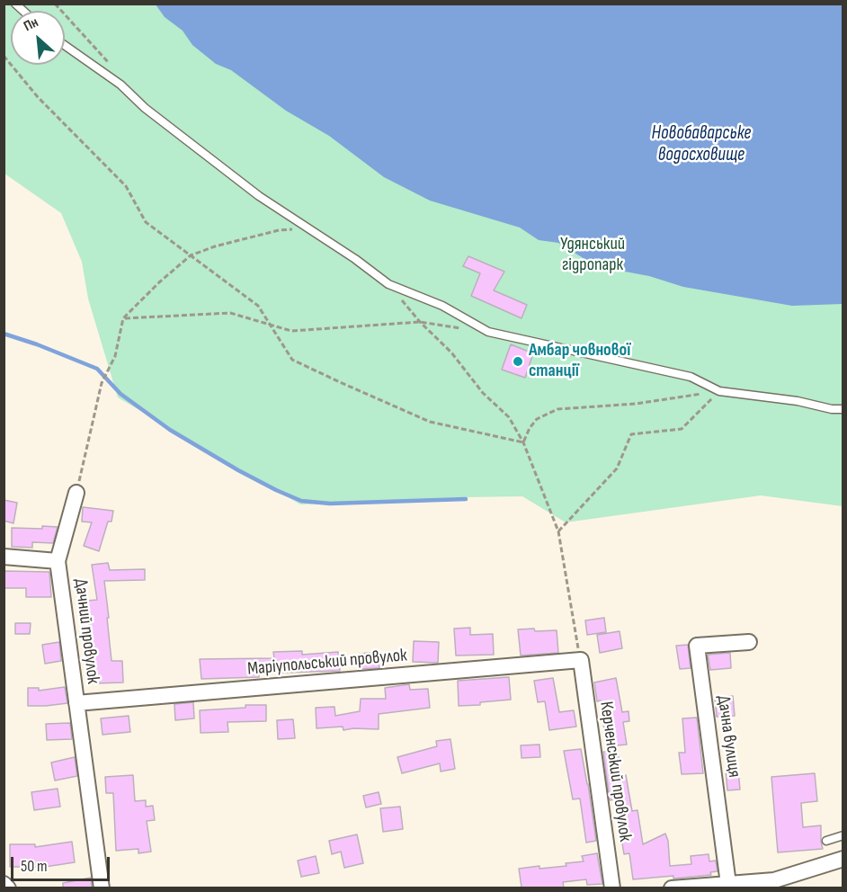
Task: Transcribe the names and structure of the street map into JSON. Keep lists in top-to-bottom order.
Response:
{
  "streets": {
    "street": [
      "Дачний провулок",
      "Маріупольський провулок",
      "Дачна вулиця",
      "Керченський провулок"
    ]
  },
  "crossings": [
    ["Дачний провулок", "Маріупольський провулок"],
    ["Маріупольський провулок", "Керченський провулок"]
  ],
  "water": ["Новобаварське водосховище"],
  "parks": ["Удянський гідропарк"],
  "places": ["Амбар човнової станції"],
  "scale_bar": "50 m",
  "north": "top left"
}
